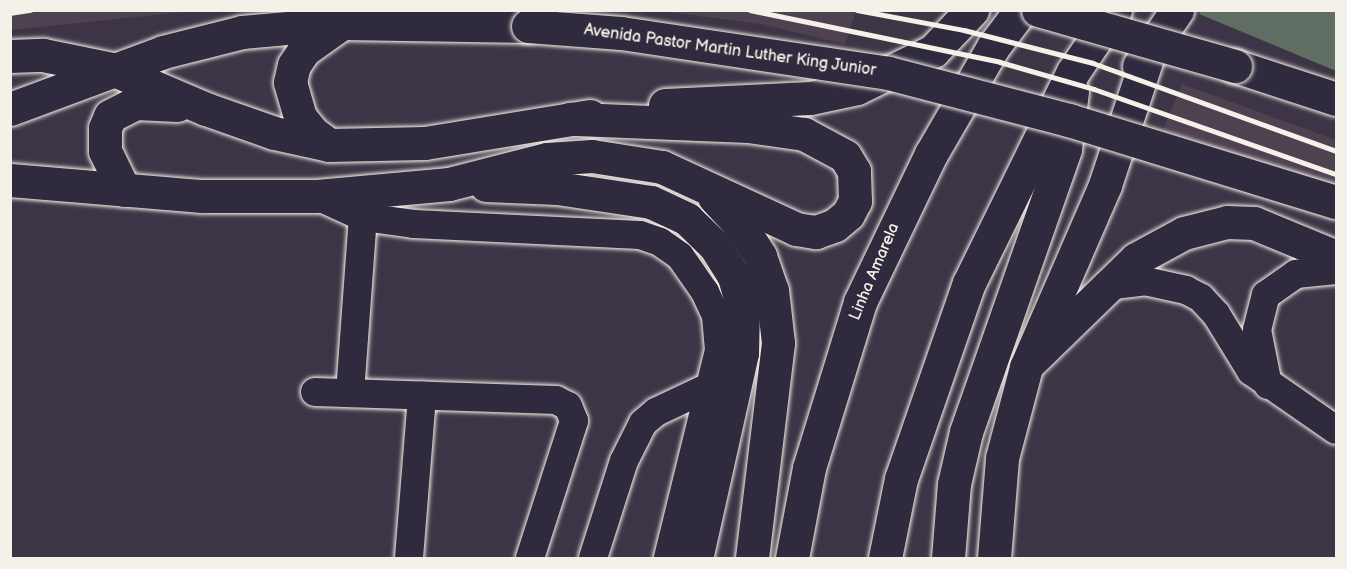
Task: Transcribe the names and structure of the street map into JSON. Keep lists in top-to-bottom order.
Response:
{
  "streets": {
    "main road": ["Avenida Pastor Martin Luther King Junior", "Linha Amarela"]
  }
}
